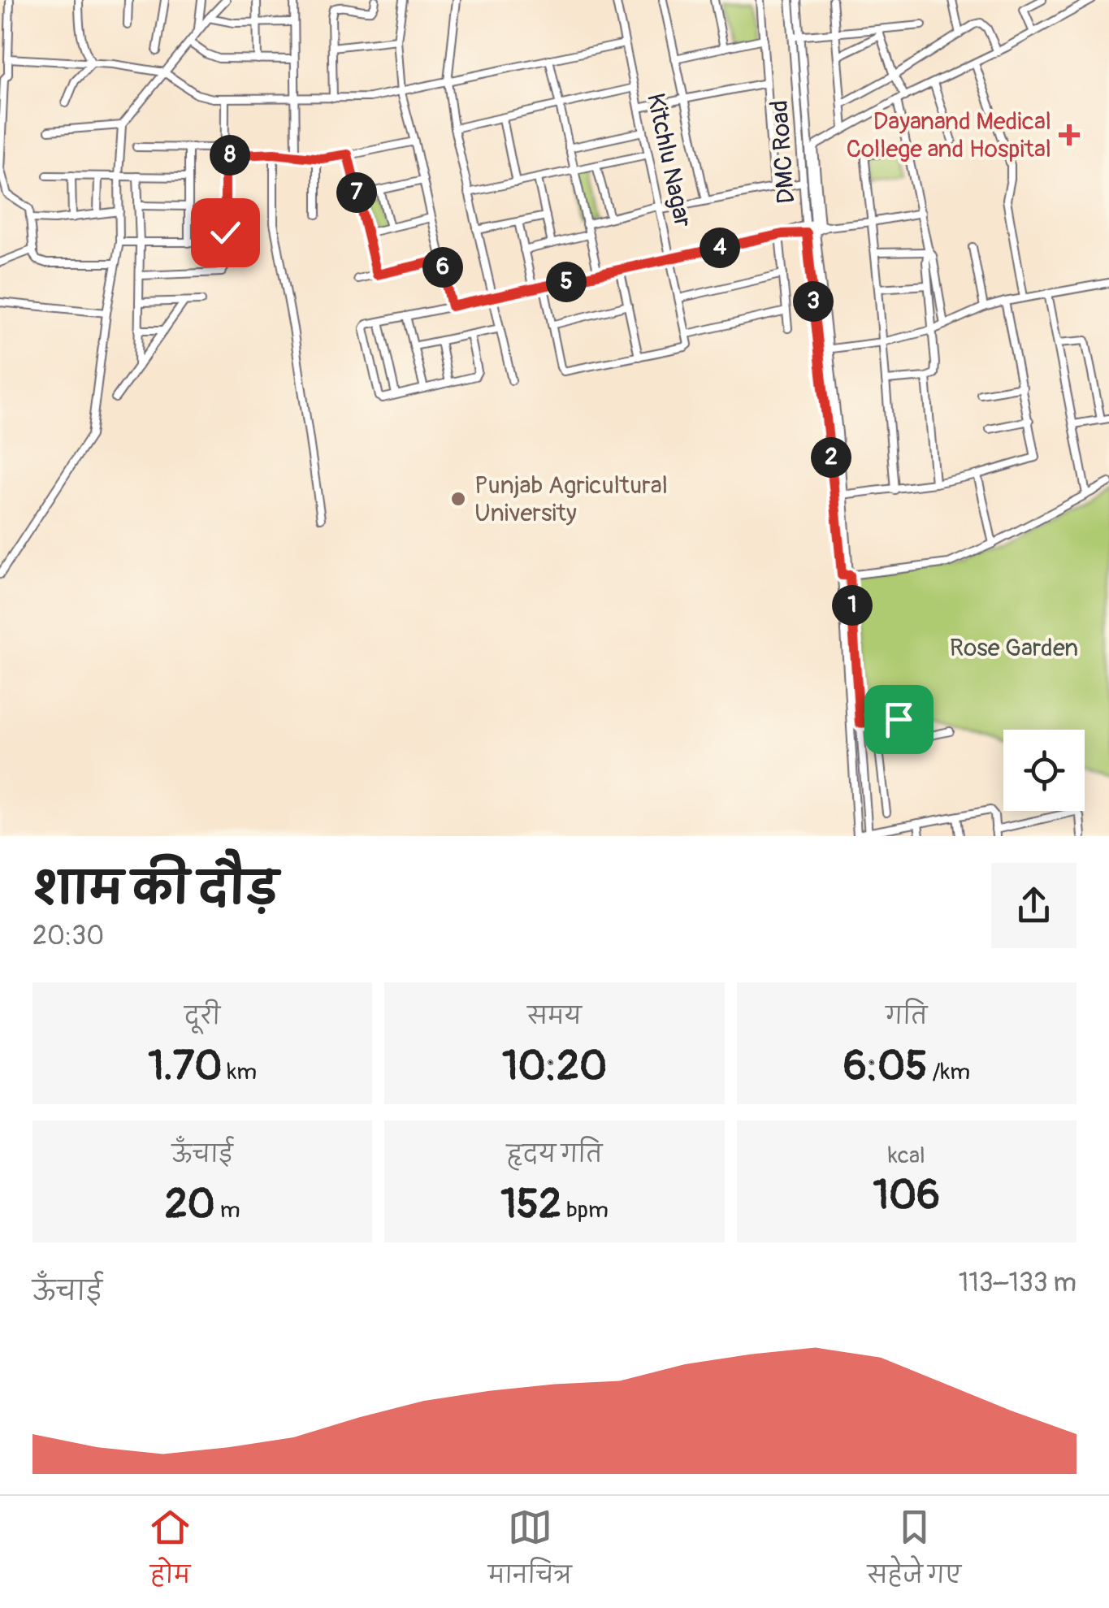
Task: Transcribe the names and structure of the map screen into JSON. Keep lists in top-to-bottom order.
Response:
{
  "streets": {
    "street": ["DMC Road", "Kitchlu Nagar"]
  },
  "parks": ["Rose Garden"],
  "places": {
    "health": ["Dayanand Medical College and Hospital"],
    "other": ["Punjab Agricultural University"]
  },
  "page": {
    "pins": [
      "8",
      "7",
      "4",
      "6",
      "5",
      "3",
      "2",
      "1"
    ],
    "heading": ["शाम की दौड़", "20:30"],
    "stats": [
      ["दूरी", "1.70 km"],
      ["समय", "10:20"],
      ["गति", "6:05 /km"],
      ["ऊँचाई", "20 m"],
      ["हृदय गति", "152 bpm"],
      ["kcal", "106"]
    ],
    "chart": ["ऊँचाई", "113–133 m"],
    "tabs": ["होम", "मानचित्र", "सहेजे गए"]
  }
}
